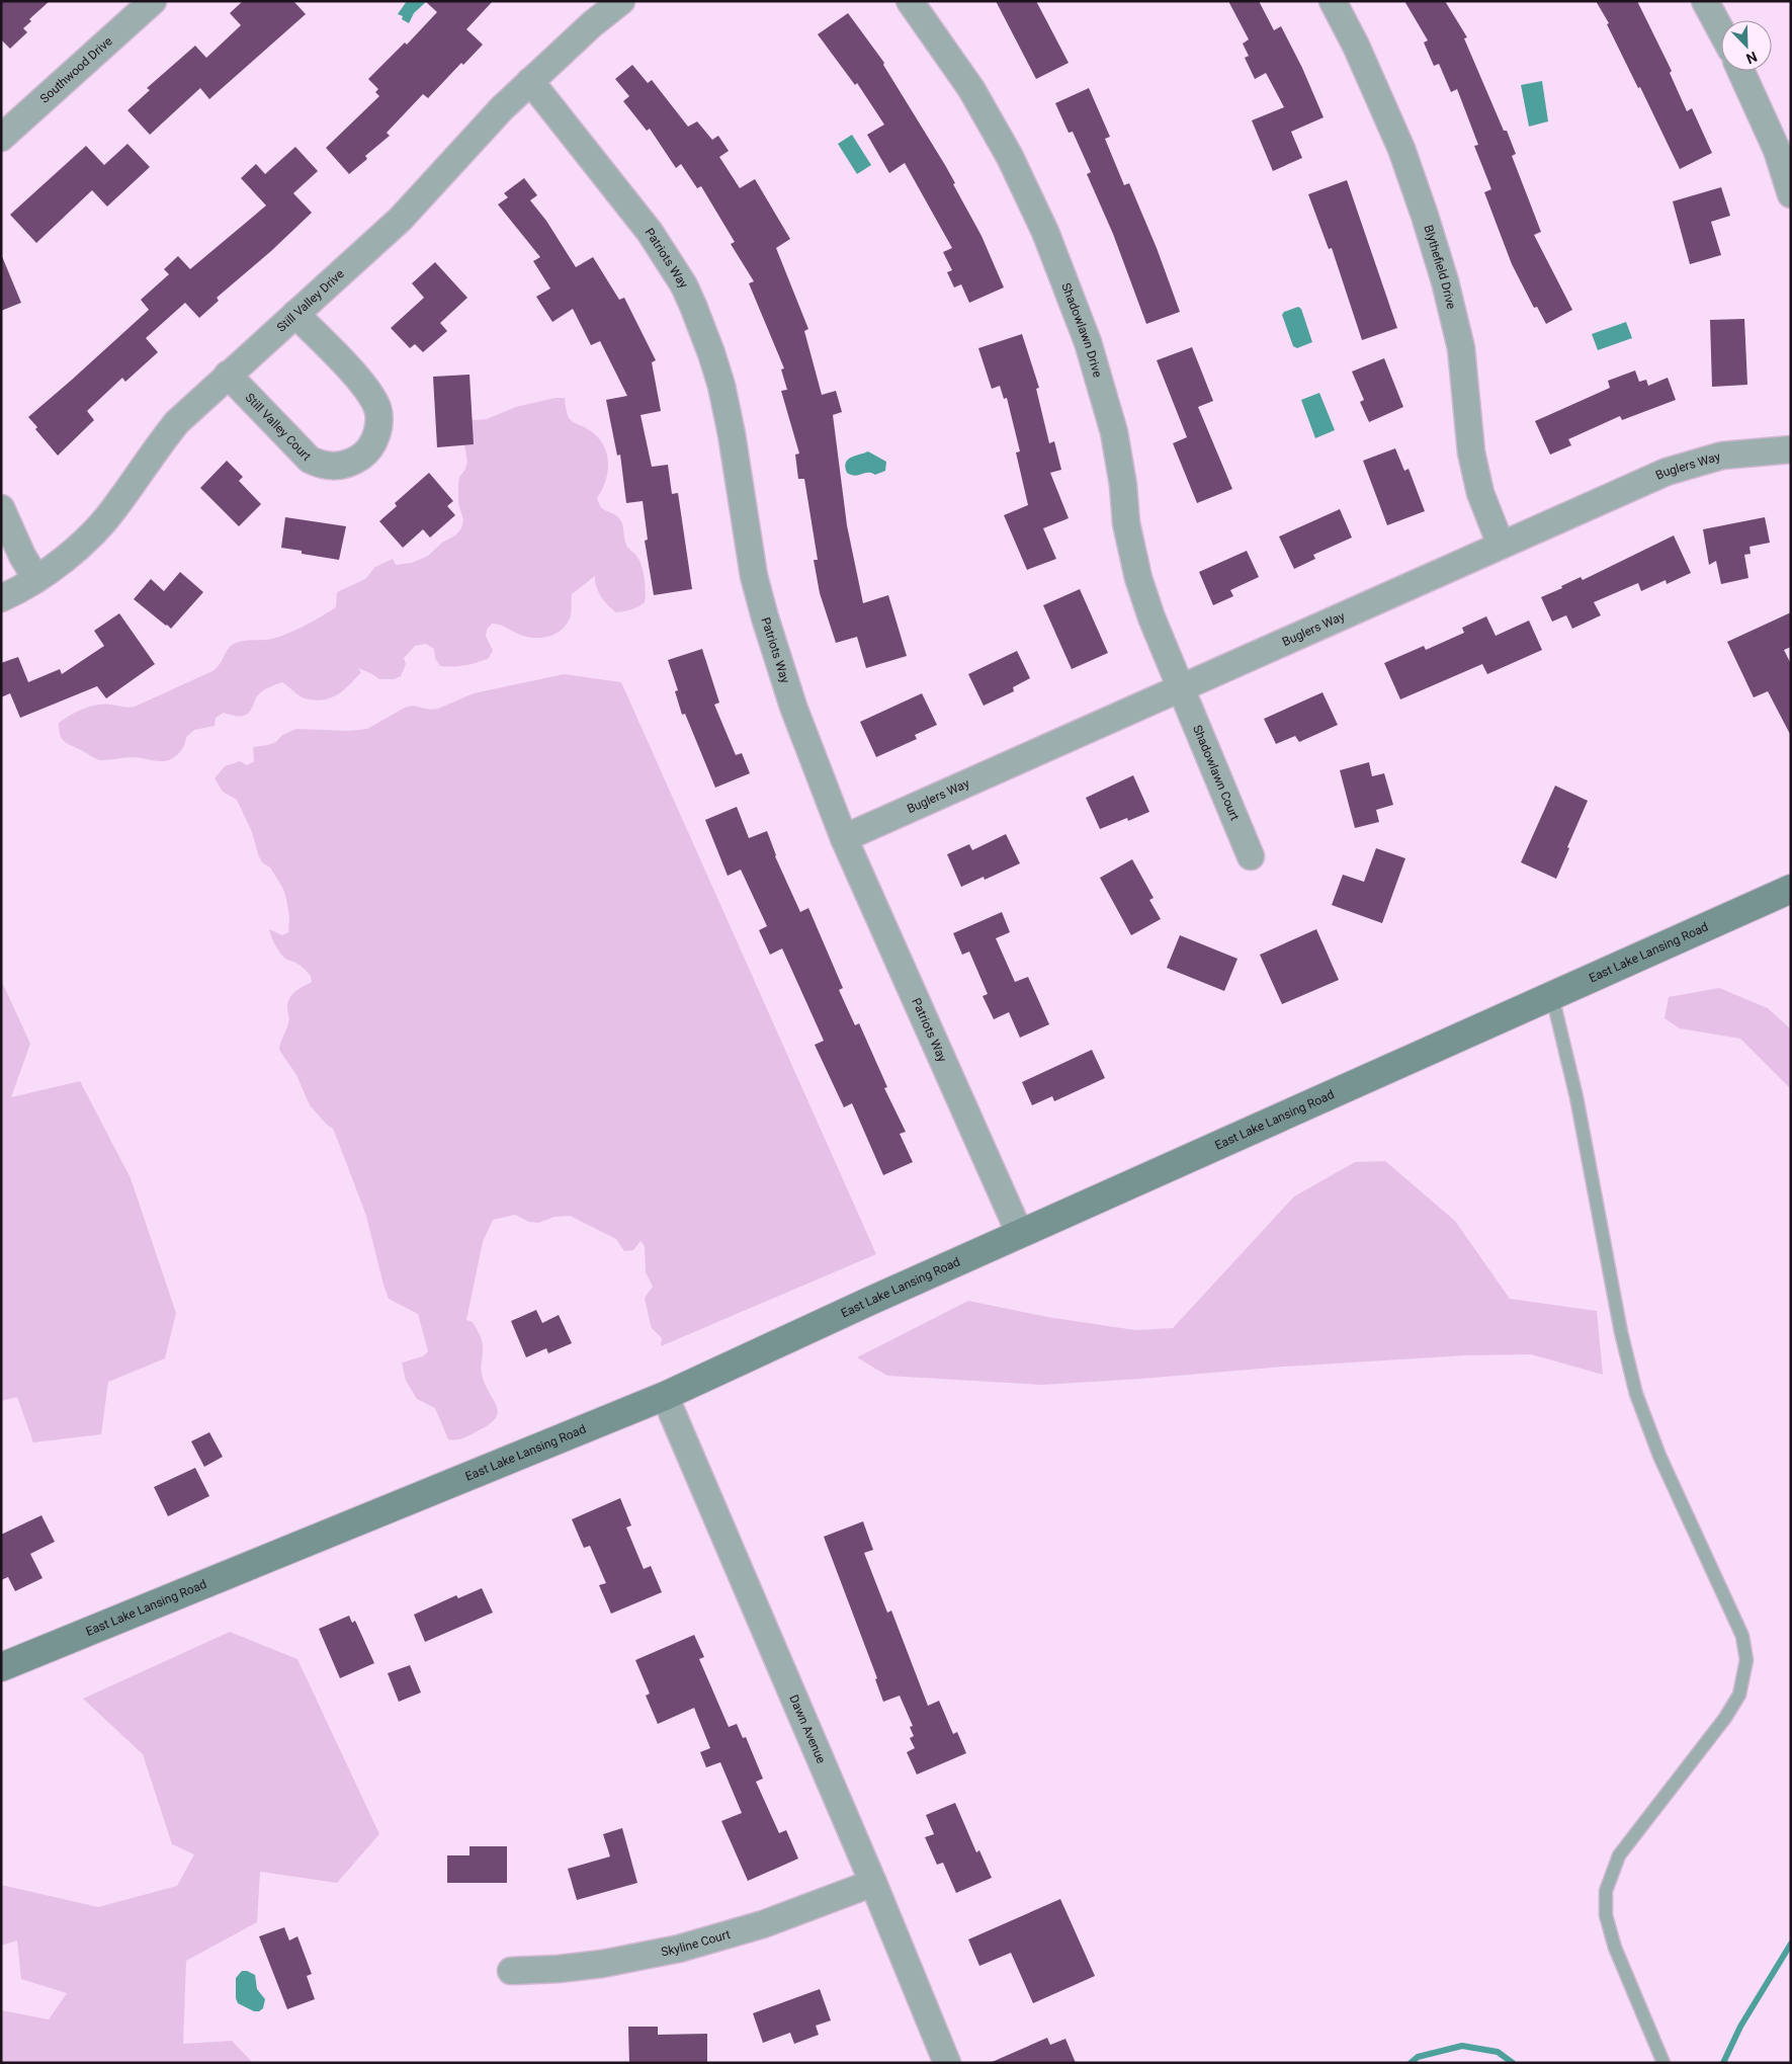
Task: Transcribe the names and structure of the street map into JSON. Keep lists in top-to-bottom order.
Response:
{
  "streets": {
    "main road": ["East Lake Lansing Road"],
    "street": [
      "Southwood Drive",
      "Patriots Way",
      "Blythefield Drive",
      "Still Valley Drive",
      "Shadowlawn Drive",
      "Still Valley Court",
      "Buglers Way",
      "Shadowlawn Court",
      "Dawn Avenue",
      "Skyline Court"
    ]
  },
  "crossings": [
    ["Patriots Way", "Still Valley Drive"],
    ["Patriots Way", "Buglers Way"],
    ["Patriots Way", "East Lake Lansing Road"],
    ["Blythefield Drive", "Buglers Way"],
    ["Still Valley Drive", "Still Valley Court"],
    ["Shadowlawn Drive", "Buglers Way"],
    ["Shadowlawn Drive", "Shadowlawn Court"],
    ["Buglers Way", "Shadowlawn Court"],
    ["East Lake Lansing Road", "Dawn Avenue"],
    ["Dawn Avenue", "Skyline Court"]
  ],
  "north": "bottom right"
}
